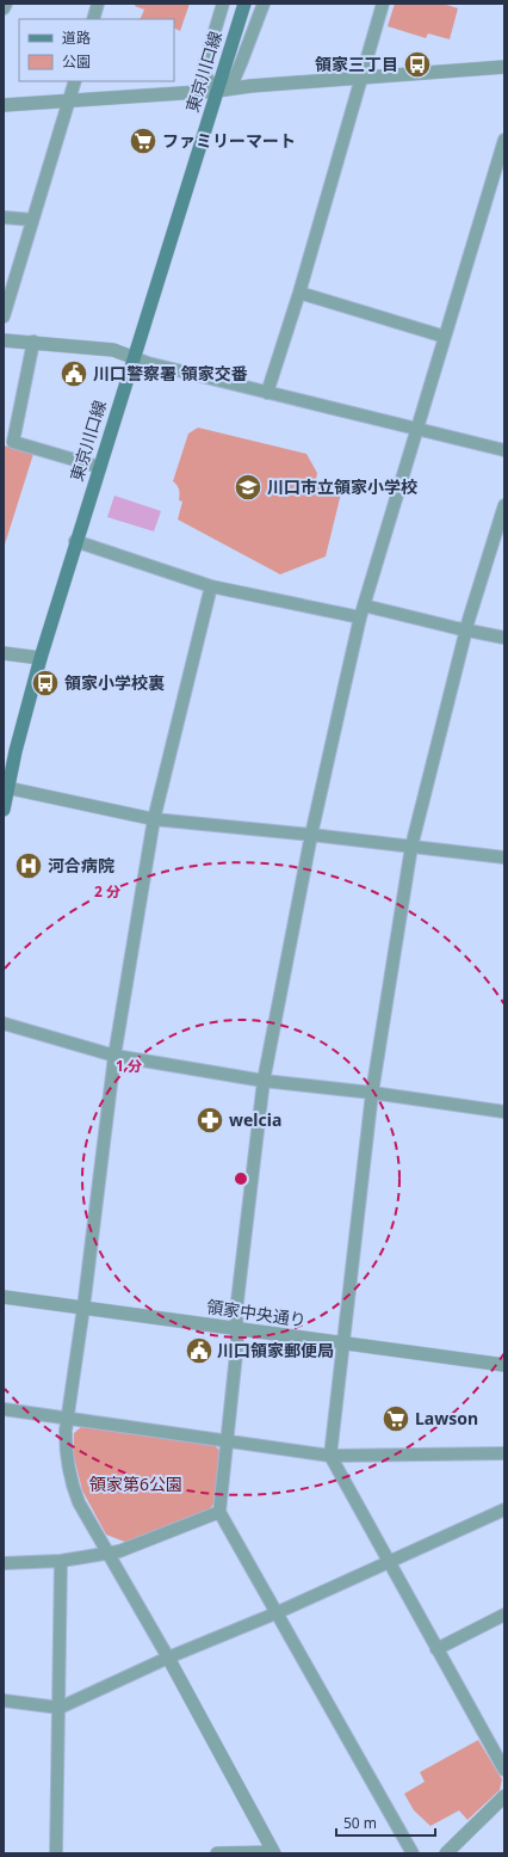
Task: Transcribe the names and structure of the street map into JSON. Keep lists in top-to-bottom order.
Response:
{
  "streets": {
    "main road": ["東京川口線"],
    "street": ["領家中央通り"]
  },
  "parks": ["領家第6公園"],
  "places": {
    "bus stop": ["領家三丁目", "領家小学校裏"],
    "supermarket": ["ファミリーマート", "Lawson"],
    "public building": ["川口警察署 領家交番", "川口領家郵便局"],
    "school or university": ["川口市立領家小学校"],
    "hospital": ["河合病院"],
    "pharmacy": ["welcia"]
  },
  "legend": ["道路", "公園"],
  "scale_bar": "50 m",
  "rings": ["2 分", "1 分"]
}
